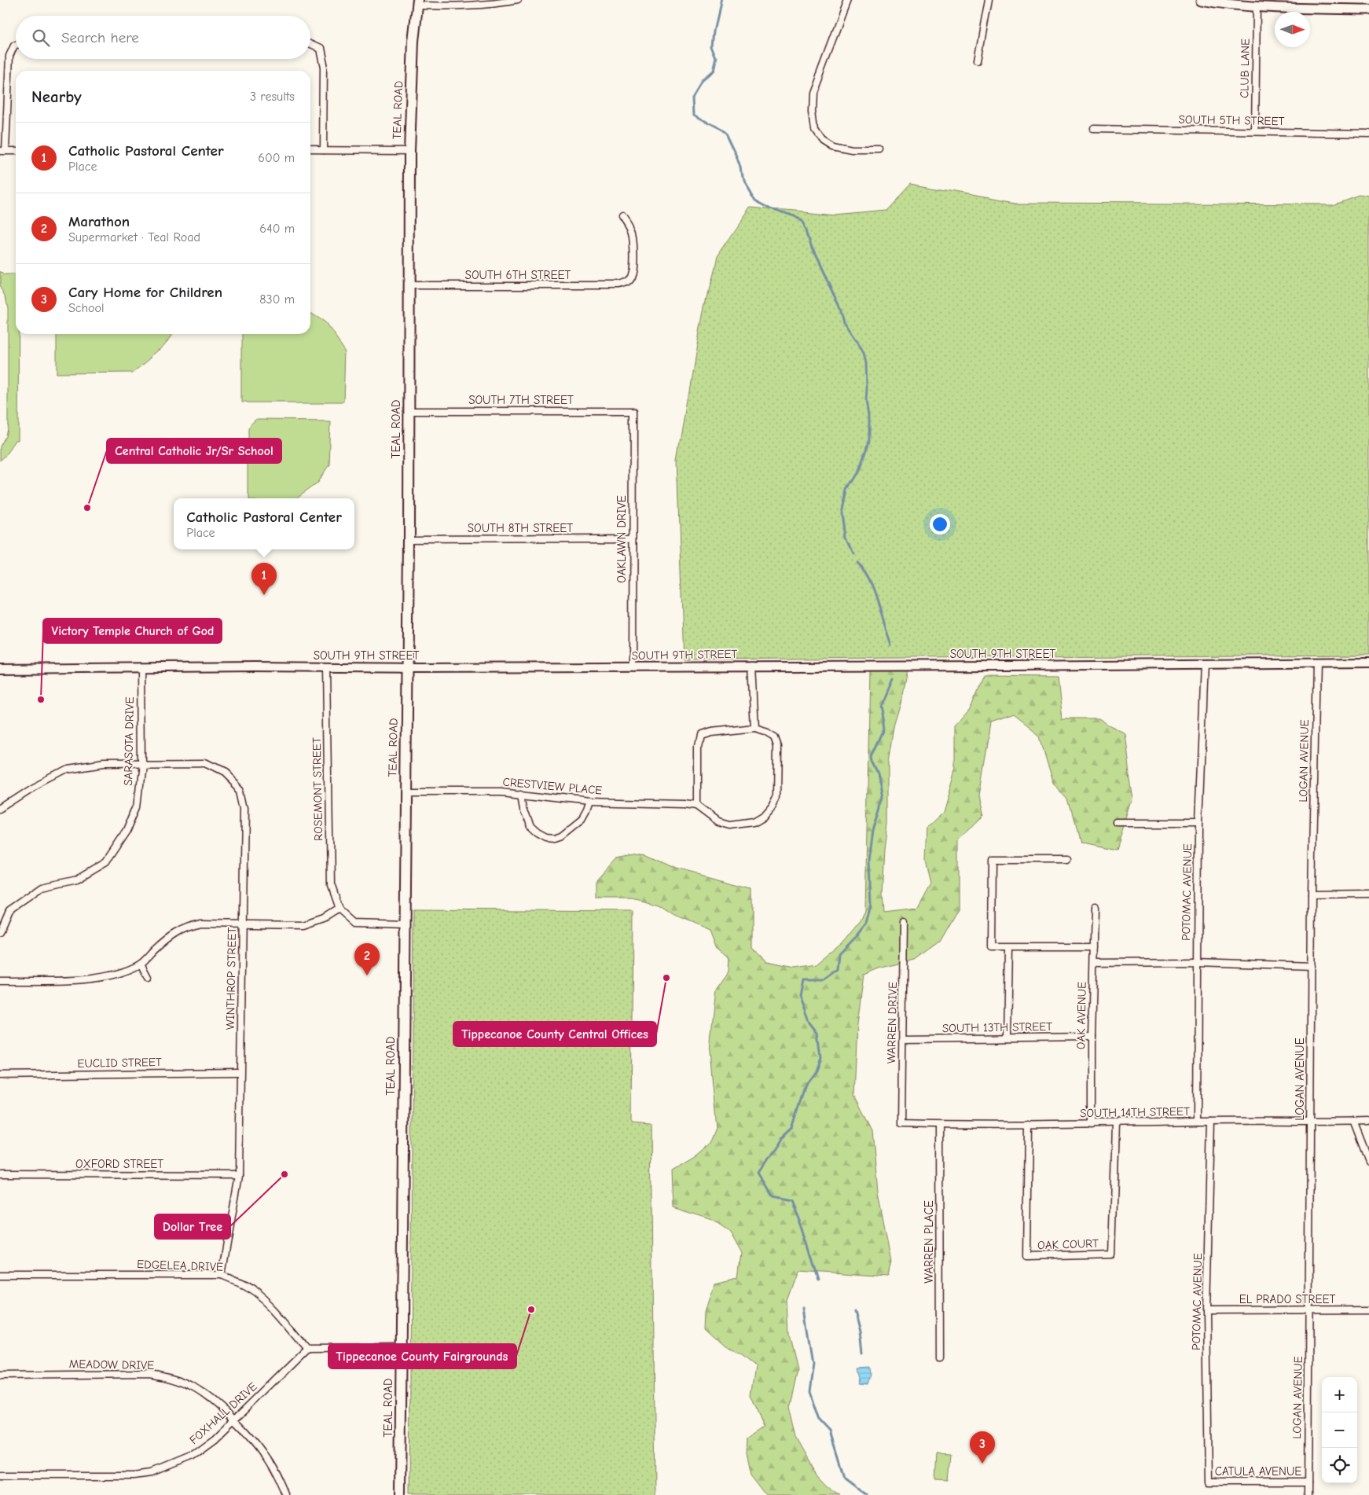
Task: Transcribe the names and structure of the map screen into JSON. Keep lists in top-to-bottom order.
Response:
{
  "streets": {
    "main road": ["TEAL ROAD"],
    "street": [
      "CLUB LANE",
      "SOUTH 5TH STREET",
      "SOUTH 6TH STREET",
      "SOUTH 7TH STREET",
      "SOUTH 8TH STREET",
      "OAKLAWN DRIVE",
      "SOUTH 9TH STREET",
      "SARASOTA DRIVE",
      "LOGAN AVENUE",
      "CRESTVIEW PLACE",
      "ROSEMONT STREET",
      "POTOMAC AVENUE",
      "WINTHROP STREET",
      "OAK AVENUE",
      "WARREN DRIVE",
      "SOUTH 13TH STREET",
      "EUCLID STREET",
      "SOUTH 14TH STREET",
      "OXFORD STREET",
      "WARREN PLACE",
      "OAK COURT",
      "EDGELEA DRIVE",
      "EL PRADO STREET",
      "MEADOW DRIVE",
      "FOXHALL DRIVE",
      "CATULA AVENUE"
    ]
  },
  "crossings": [
    ["CLUB LANE", "SOUTH 5TH STREET"],
    ["TEAL ROAD", "SOUTH 6TH STREET"],
    ["TEAL ROAD", "SOUTH 7TH STREET"],
    ["TEAL ROAD", "SOUTH 8TH STREET"],
    ["TEAL ROAD", "SOUTH 9TH STREET"],
    ["TEAL ROAD", "CRESTVIEW PLACE"],
    ["SOUTH 7TH STREET", "OAKLAWN DRIVE"],
    ["SOUTH 8TH STREET", "OAKLAWN DRIVE"],
    ["OAKLAWN DRIVE", "SOUTH 9TH STREET"],
    ["SOUTH 9TH STREET", "SARASOTA DRIVE"],
    ["SOUTH 9TH STREET", "LOGAN AVENUE"],
    ["SOUTH 9TH STREET", "ROSEMONT STREET"],
    ["SOUTH 9TH STREET", "POTOMAC AVENUE"],
    ["SARASOTA DRIVE", "WINTHROP STREET"],
    ["LOGAN AVENUE", "SOUTH 14TH STREET"],
    ["LOGAN AVENUE", "EL PRADO STREET"],
    ["LOGAN AVENUE", "CATULA AVENUE"],
    ["POTOMAC AVENUE", "SOUTH 14TH STREET"],
    ["POTOMAC AVENUE", "EL PRADO STREET"],
    ["POTOMAC AVENUE", "CATULA AVENUE"],
    ["WINTHROP STREET", "EUCLID STREET"],
    ["WINTHROP STREET", "OXFORD STREET"],
    ["WINTHROP STREET", "EDGELEA DRIVE"],
    ["OAK AVENUE", "SOUTH 13TH STREET"],
    ["OAK AVENUE", "SOUTH 14TH STREET"],
    ["WARREN DRIVE", "SOUTH 13TH STREET"],
    ["WARREN DRIVE", "SOUTH 14TH STREET"],
    ["SOUTH 14TH STREET", "WARREN PLACE"],
    ["SOUTH 14TH STREET", "OAK COURT"],
    ["EDGELEA DRIVE", "FOXHALL DRIVE"],
    ["MEADOW DRIVE", "FOXHALL DRIVE"]
  ],
  "places": [
    "Central Catholic Jr/Sr School",
    "Victory Temple Church of God",
    "Tippecanoe County Central Offices",
    "Dollar Tree",
    "Tippecanoe County Fairgrounds"
  ],
  "north": "right",
  "page": {
    "search": "Search here",
    "heading": ["Nearby", "3 results"],
    "list": [
      {
        "mark": "1",
        "name": "Catholic Pastoral Center",
        "note": "Place",
        "value": "600 m"
      },
      {
        "mark": "2",
        "name": "Marathon",
        "note": "Supermarket · Teal Road",
        "value": "640 m"
      },
      {
        "mark": "3",
        "name": "Cary Home for Children",
        "note": "School",
        "value": "830 m"
      }
    ],
    "popup": ["Catholic Pastoral Center", "Place"],
    "pins": ["1", "2", "3"],
    "map_buttons": ["+", "−"]
  }
}
